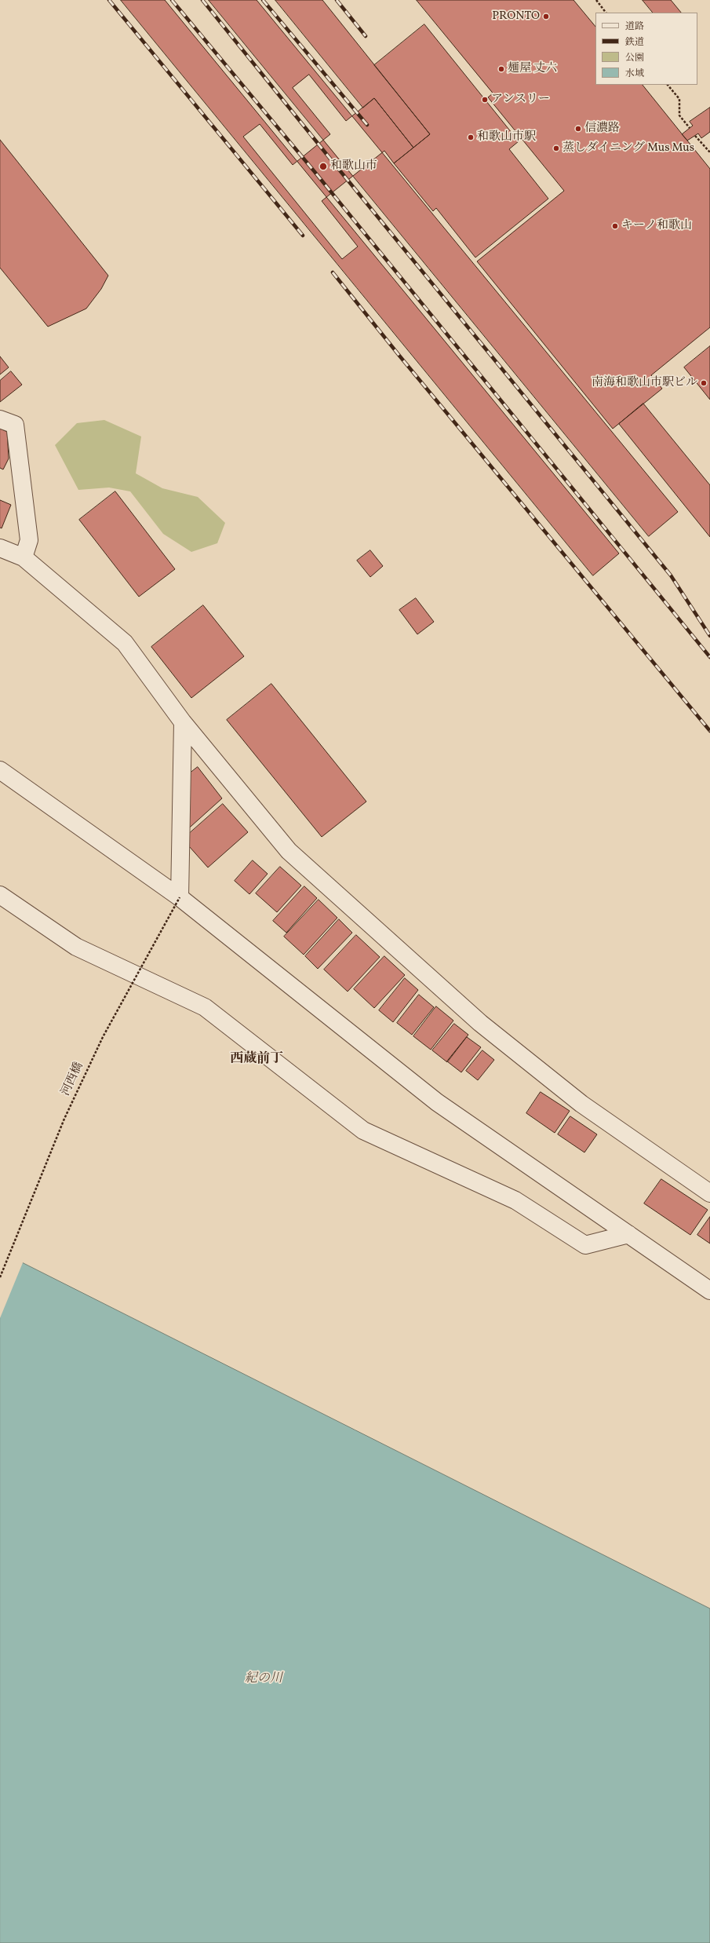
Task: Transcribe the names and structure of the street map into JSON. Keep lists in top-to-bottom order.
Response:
{
  "streets": {
    "path": ["河西橋"]
  },
  "districts": ["西蔵前丁"],
  "water": ["紀の川"],
  "places": [
    "PRONTO",
    "麺屋 丈六",
    "アンスリー",
    "信濃路",
    "和歌山市駅",
    "蒸しダイニング Mus Mus",
    "和歌山市",
    "キーノ和歌山",
    "南海和歌山市駅ビル"
  ],
  "legend": [
    "道路",
    "鉄道",
    "公園",
    "水域"
  ]
}
